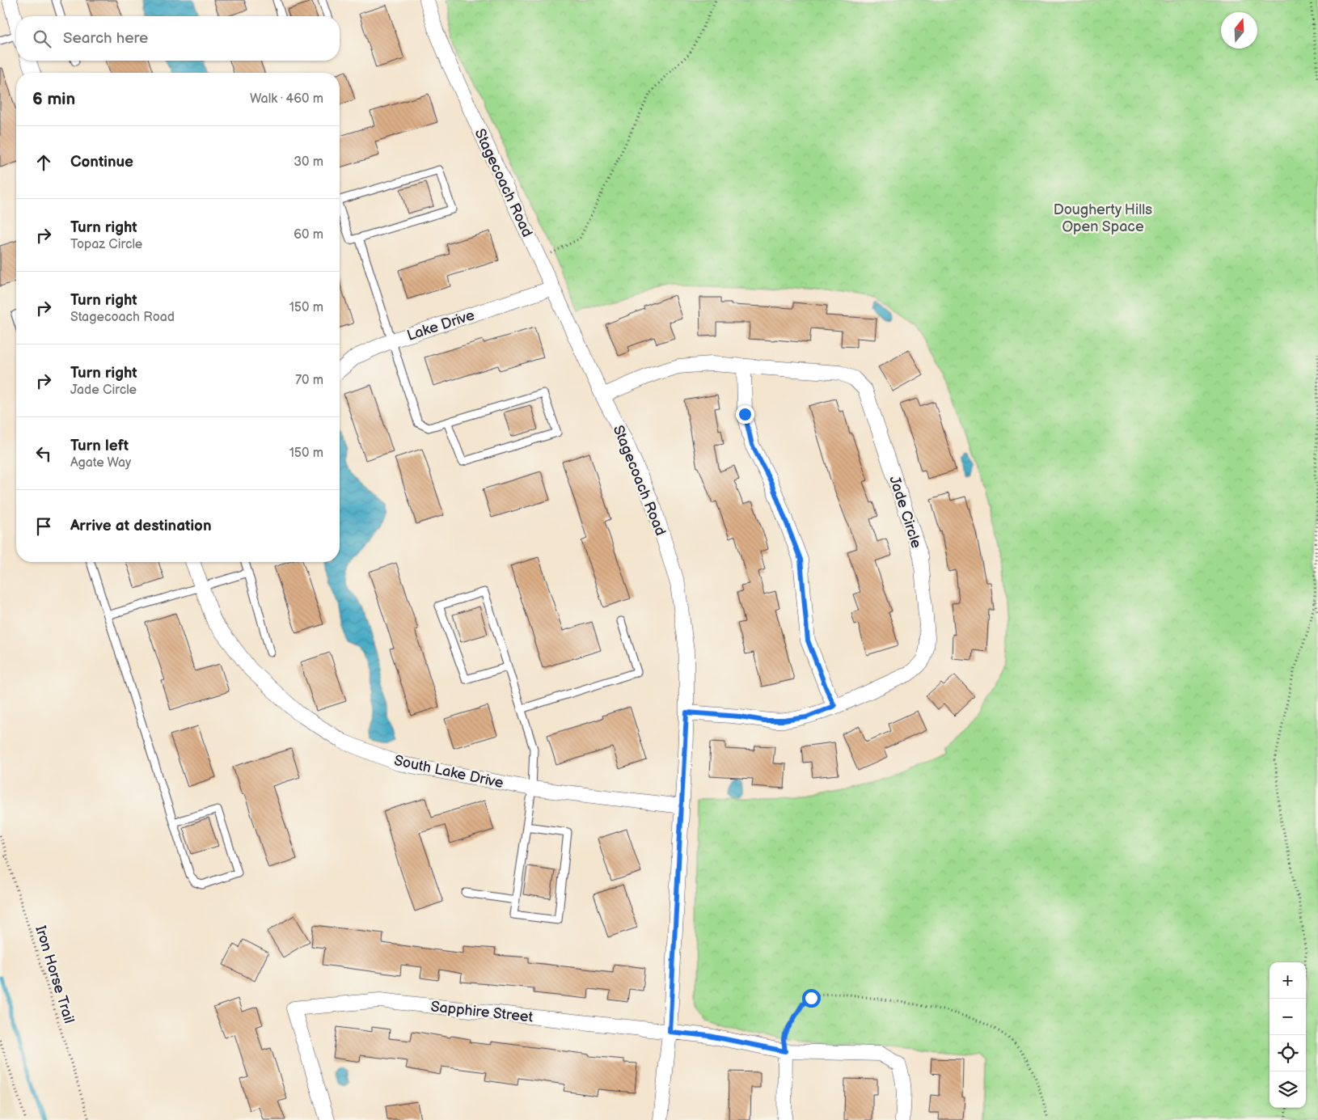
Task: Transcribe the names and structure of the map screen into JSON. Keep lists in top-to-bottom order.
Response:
{
  "streets": {
    "street": [
      "Stagecoach Road",
      "Lake Drive",
      "Jade Circle",
      "South Lake Drive",
      "Sapphire Street"
    ],
    "path": ["Iron Horse Trail"]
  },
  "crossings": [
    ["Stagecoach Road", "Lake Drive"],
    ["Stagecoach Road", "Jade Circle"],
    ["Stagecoach Road", "South Lake Drive"],
    ["Stagecoach Road", "Sapphire Street"]
  ],
  "parks": ["Dougherty Hills Open Space"],
  "north": "top",
  "page": {
    "search": "Search here",
    "heading": ["6 min", "Walk · 460 m"],
    "list": [
      ["Continue", "30 m"],
      ["Turn right", "Topaz Circle", "60 m"],
      ["Turn right", "Stagecoach Road", "150 m"],
      ["Turn right", "Jade Circle", "70 m"],
      ["Turn left", "Agate Way", "150 m"],
      "Arrive at destination"
    ],
    "map_buttons": ["+", "−"]
  }
}
